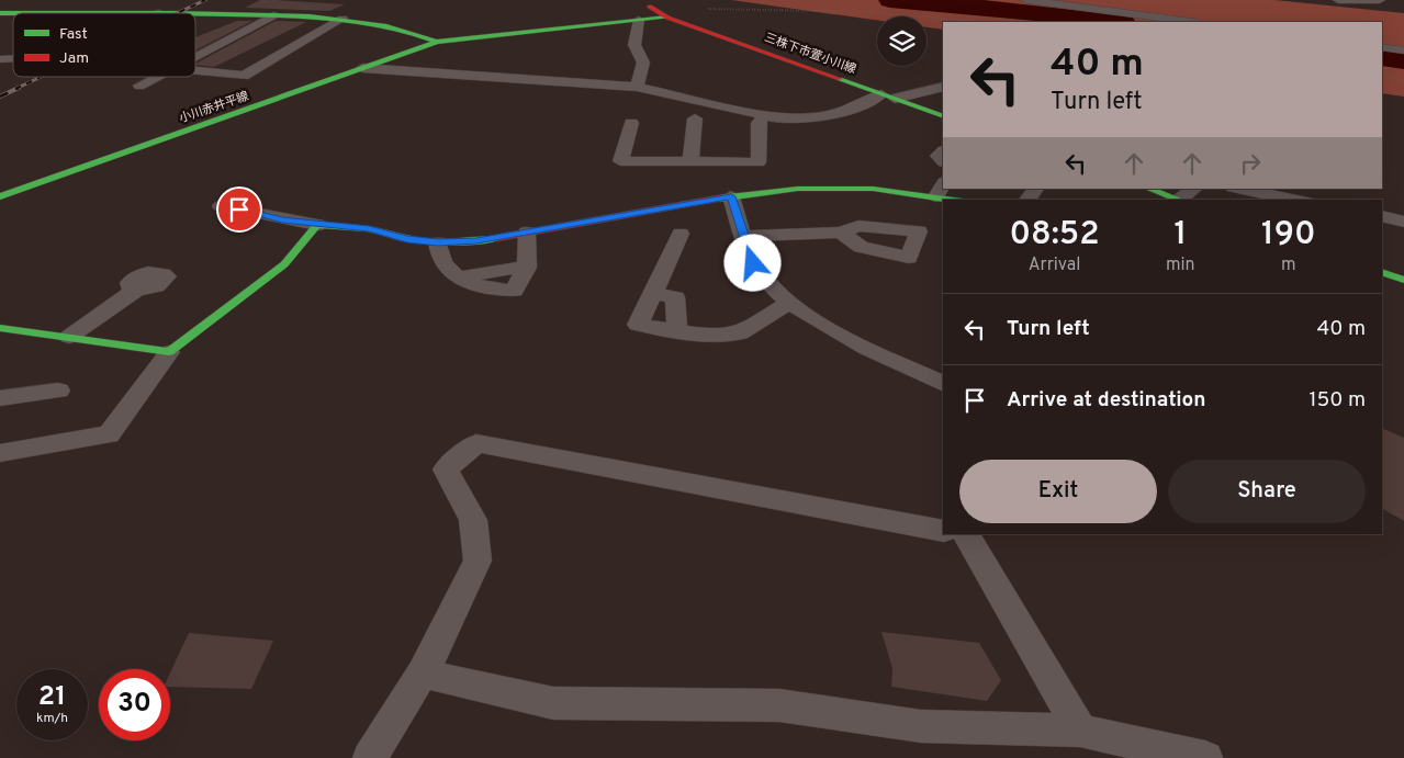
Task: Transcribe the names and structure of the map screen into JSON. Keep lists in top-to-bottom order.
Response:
{
  "streets": {
    "main road": ["三株下市萱小川線", "小川赤井平線"]
  },
  "crossings": [
    ["三株下市萱小川線", "小川赤井平線"]
  ],
  "legend": ["Fast", "Jam"],
  "page": {
    "turn": ["40 m", "Turn left"],
    "eta": [
      "08:52",
      "Arrival",
      "1",
      "min",
      "190",
      "m"
    ],
    "list": [
      {
        "name": "Turn left",
        "value": "40 m"
      },
      {
        "name": "Arrive at destination",
        "value": "150 m"
      }
    ],
    "buttons": ["Exit", "Share"],
    "speed": "21 km/h",
    "limit": "30"
  }
}
